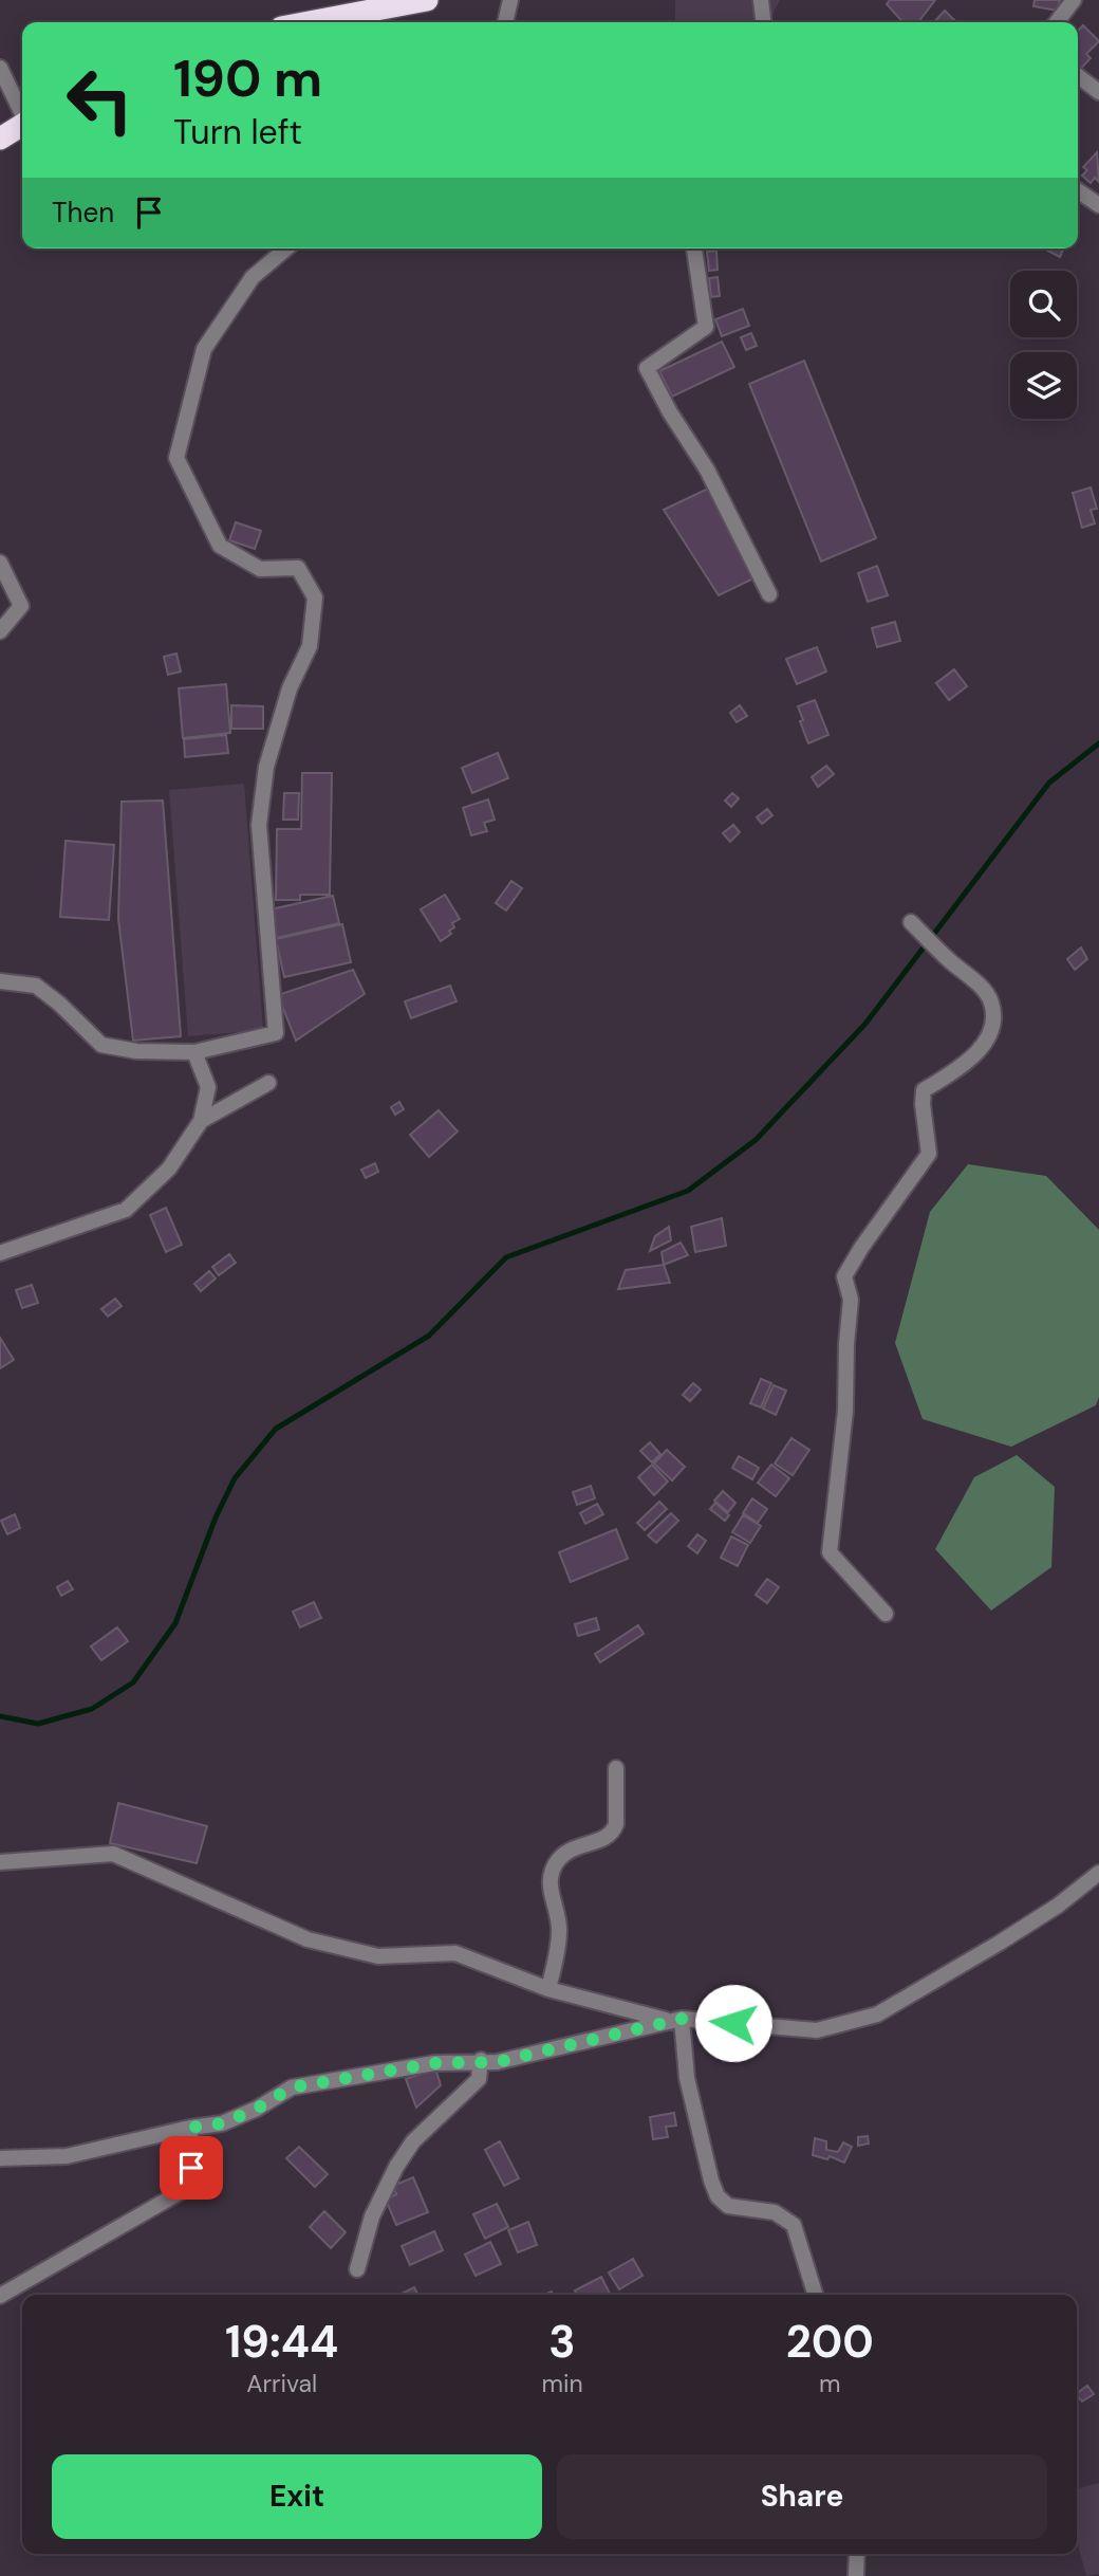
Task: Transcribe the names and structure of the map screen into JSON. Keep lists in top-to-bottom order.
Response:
{
  "page": {
    "turn": ["190 m", "Turn left"],
    "then": "Then",
    "eta": [
      "19:44",
      "Arrival",
      "3",
      "min",
      "200",
      "m"
    ],
    "buttons": ["Exit", "Share"]
  }
}
